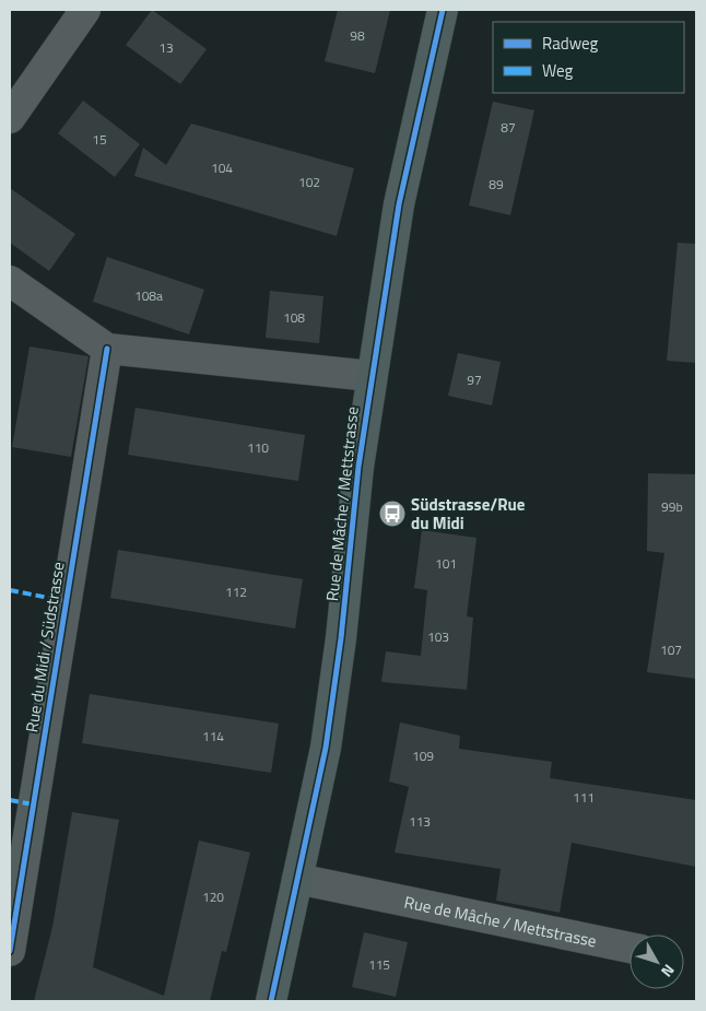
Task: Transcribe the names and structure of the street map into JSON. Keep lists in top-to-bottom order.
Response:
{
  "streets": {
    "main road": ["Rue de Mâche / Mettstrasse"],
    "street": ["Rue du Midi / Südstrasse"]
  },
  "places": {
    "bus stop": ["Südstrasse/Rue du Midi"]
  },
  "house_numbers": [
    "98",
    "13",
    "87",
    "15",
    "104",
    "102",
    "89",
    "108a",
    "108",
    "97",
    "110",
    "99b",
    "101",
    "112",
    "103",
    "107",
    "114",
    "109",
    "111",
    "113",
    "120",
    "115"
  ],
  "legend": ["Radweg", "Weg"],
  "north": "bottom right"
}
